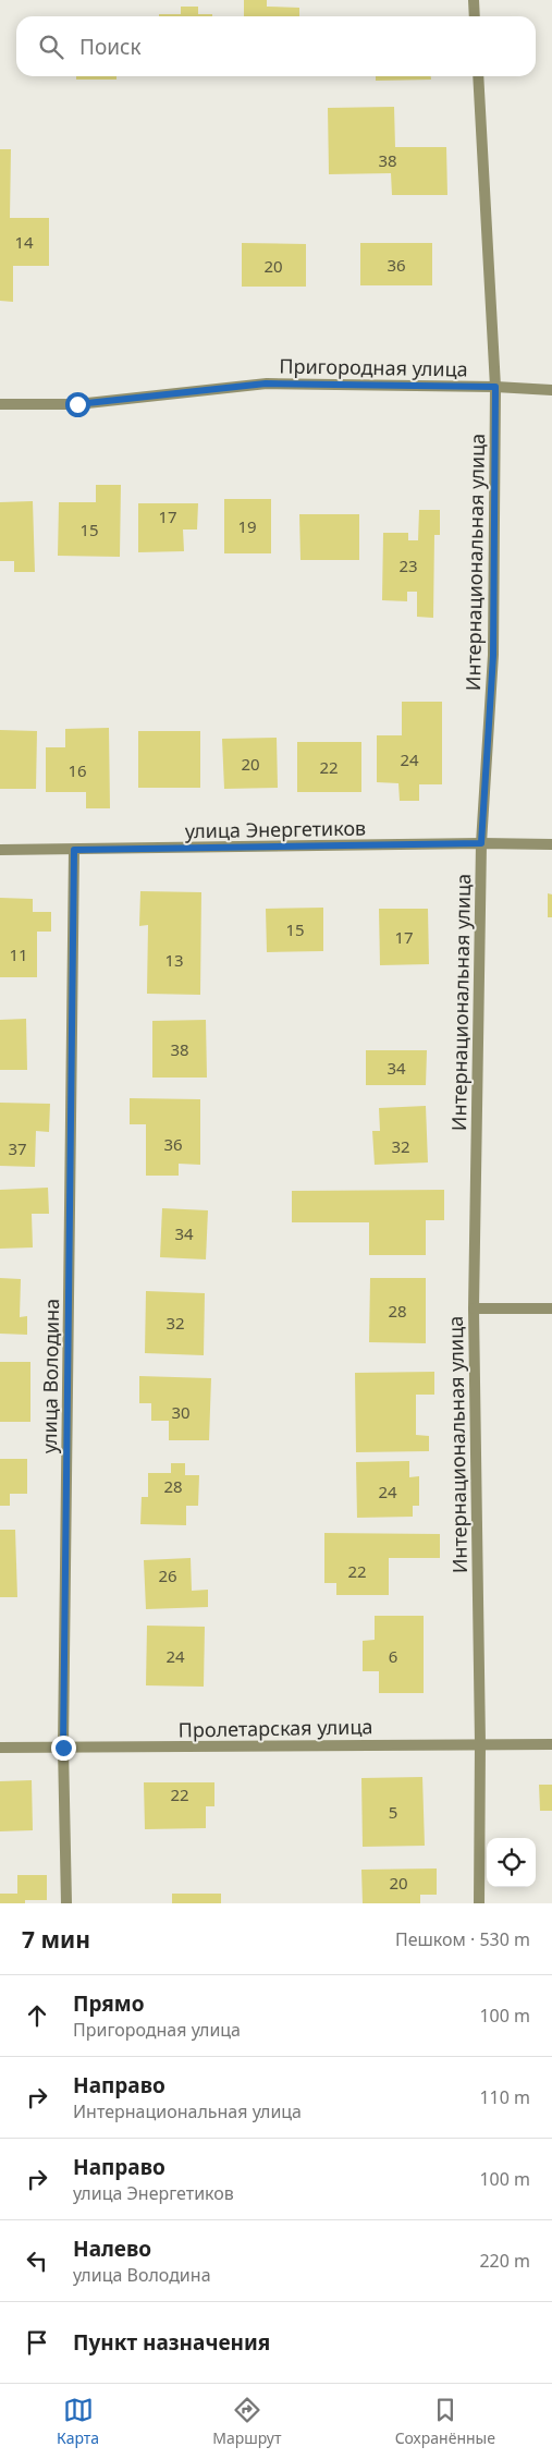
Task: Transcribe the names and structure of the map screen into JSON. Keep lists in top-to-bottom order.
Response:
{
  "streets": {
    "street": [
      "Пригородная улица",
      "Интернациональная улица",
      "улица Энергетиков",
      "улица Володина",
      "Пролетарская улица"
    ]
  },
  "crossings": [
    ["Пригородная улица", "Интернациональная улица"],
    ["Интернациональная улица", "улица Энергетиков"],
    ["Интернациональная улица", "Пролетарская улица"],
    ["улица Энергетиков", "улица Володина"],
    ["улица Володина", "Пролетарская улица"]
  ],
  "house_numbers": [
    "38",
    "14",
    "36",
    "20",
    "17",
    "19",
    "15",
    "23",
    "24",
    "20",
    "22",
    "16",
    "15",
    "17",
    "11",
    "13",
    "38",
    "34",
    "36",
    "32",
    "37",
    "34",
    "28",
    "32",
    "30",
    "28",
    "24",
    "22",
    "26",
    "24",
    "6",
    "22",
    "5",
    "20"
  ],
  "page": {
    "search": "Поиск",
    "heading": ["7 мин", "Пешком · 530 m"],
    "list": [
      ["Прямо", "Пригородная улица", "100 m"],
      ["Направо", "Интернациональная улица", "110 m"],
      ["Направо", "улица Энергетиков", "100 m"],
      ["Налево", "улица Володина", "220 m"],
      "Пункт назначения"
    ],
    "nav": ["Карта", "Маршрут", "Сохранённые"]
  }
}
